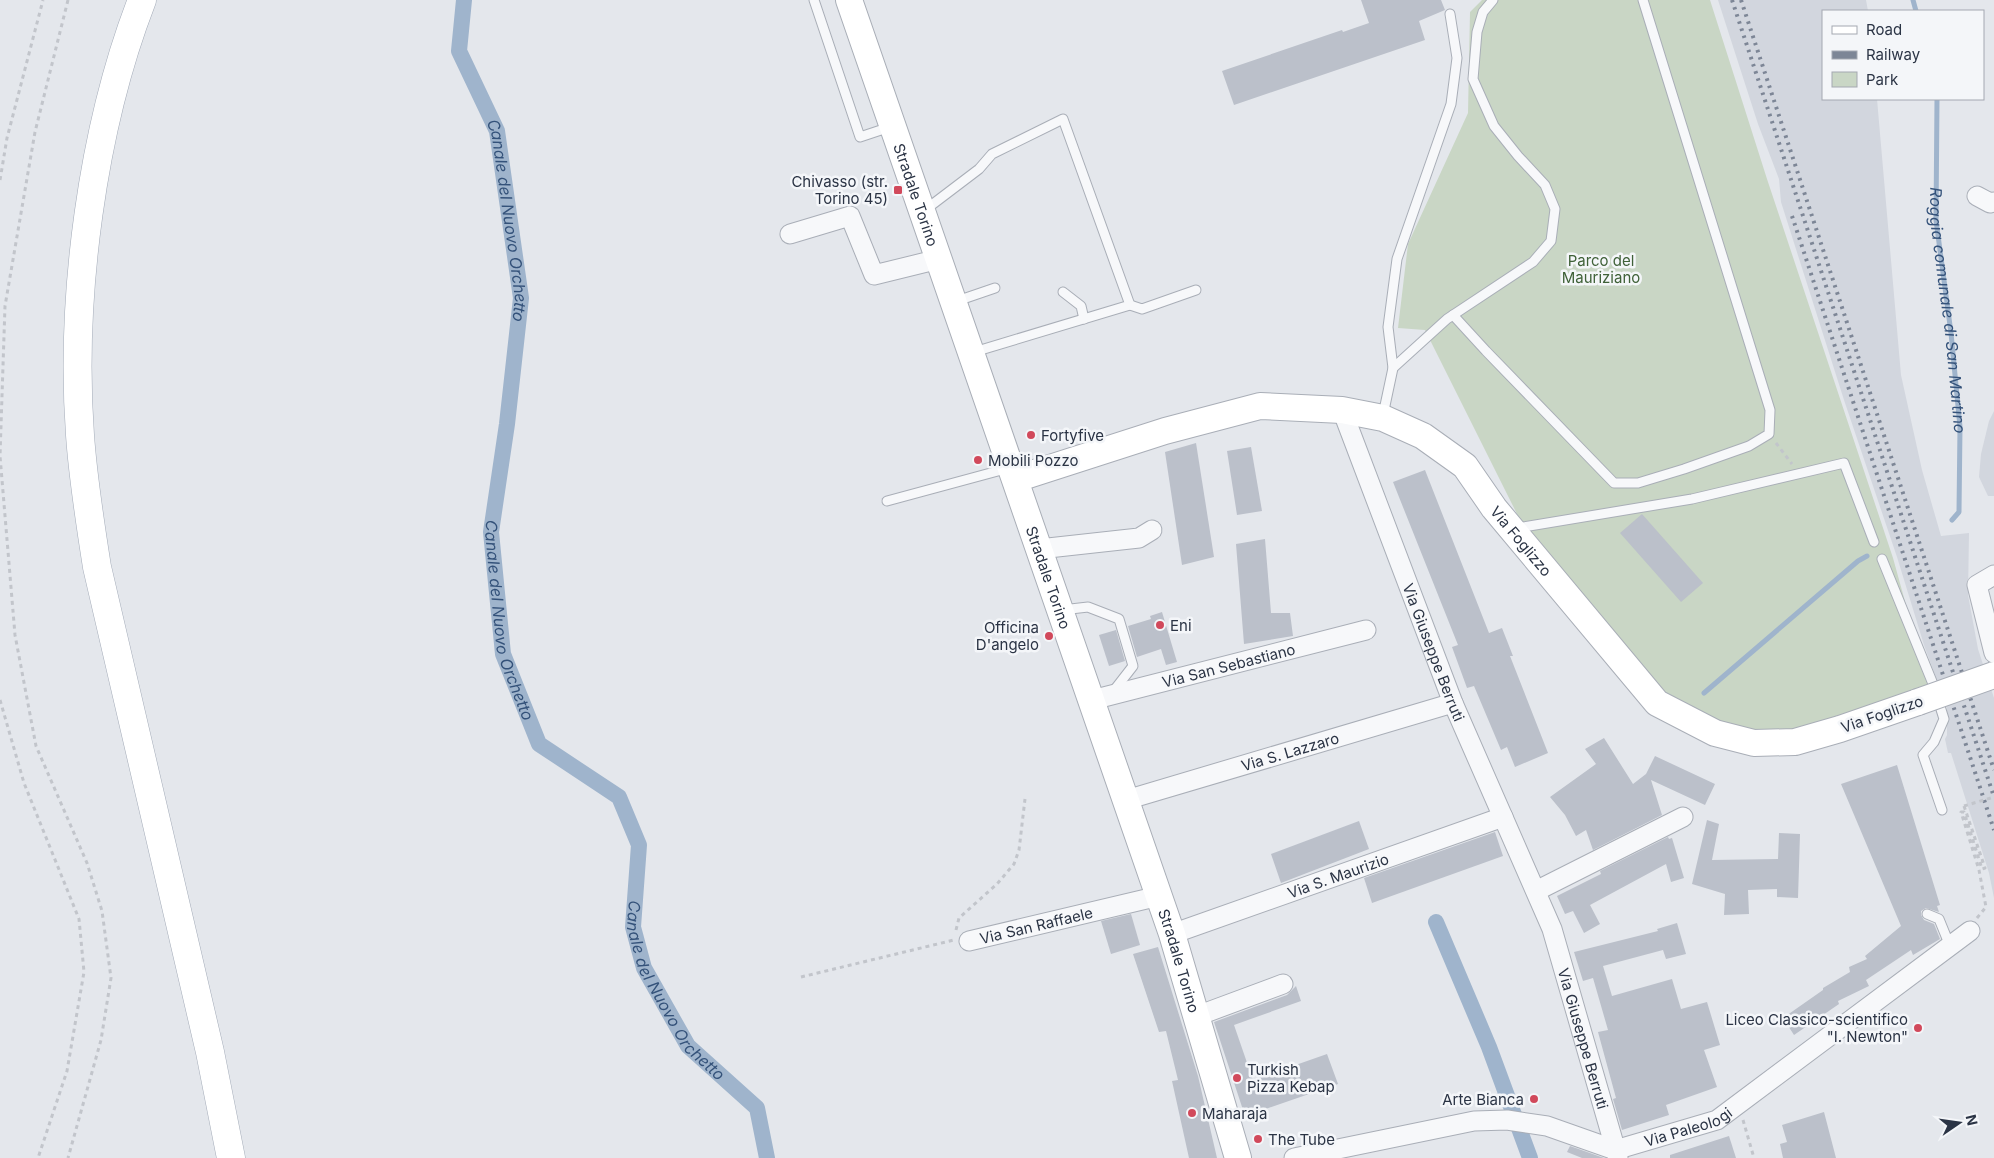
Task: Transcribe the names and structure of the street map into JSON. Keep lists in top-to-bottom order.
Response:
{
  "streets": {
    "main road": ["Stradale Torino", "Via Foglizzo"],
    "street": [
      "Via Giuseppe Berruti",
      "Via San Sebastiano",
      "Via S. Lazzaro",
      "Via S. Maurizio",
      "Via San Raffaele",
      "Via Paleologi"
    ]
  },
  "crossings": [
    ["Stradale Torino", "Via Foglizzo"],
    ["Stradale Torino", "Via San Sebastiano"],
    ["Stradale Torino", "Via S. Lazzaro"],
    ["Stradale Torino", "Via S. Maurizio"],
    ["Stradale Torino", "Via San Raffaele"],
    ["Via Foglizzo", "Via Giuseppe Berruti"],
    ["Via Giuseppe Berruti", "Via S. Lazzaro"],
    ["Via Giuseppe Berruti", "Via S. Maurizio"],
    ["Via Giuseppe Berruti", "Via Paleologi"]
  ],
  "water": ["Canale del Nuovo Orchetto", "Roggia comunale di San Martino"],
  "parks": ["Parco del Mauriziano"],
  "places": {
    "transit": ["Chivasso (str. Torino 45)"],
    "other": [
      "Fortyfive",
      "Mobili Pozzo",
      "Eni",
      "Officina D'angelo",
      "Liceo Classico-scientifico \"I. Newton\"",
      "Turkish Pizza Kebap",
      "Arte Bianca",
      "Maharaja",
      "The Tube"
    ]
  },
  "legend": ["Road", "Railway", "Park"],
  "north": "right"
}
